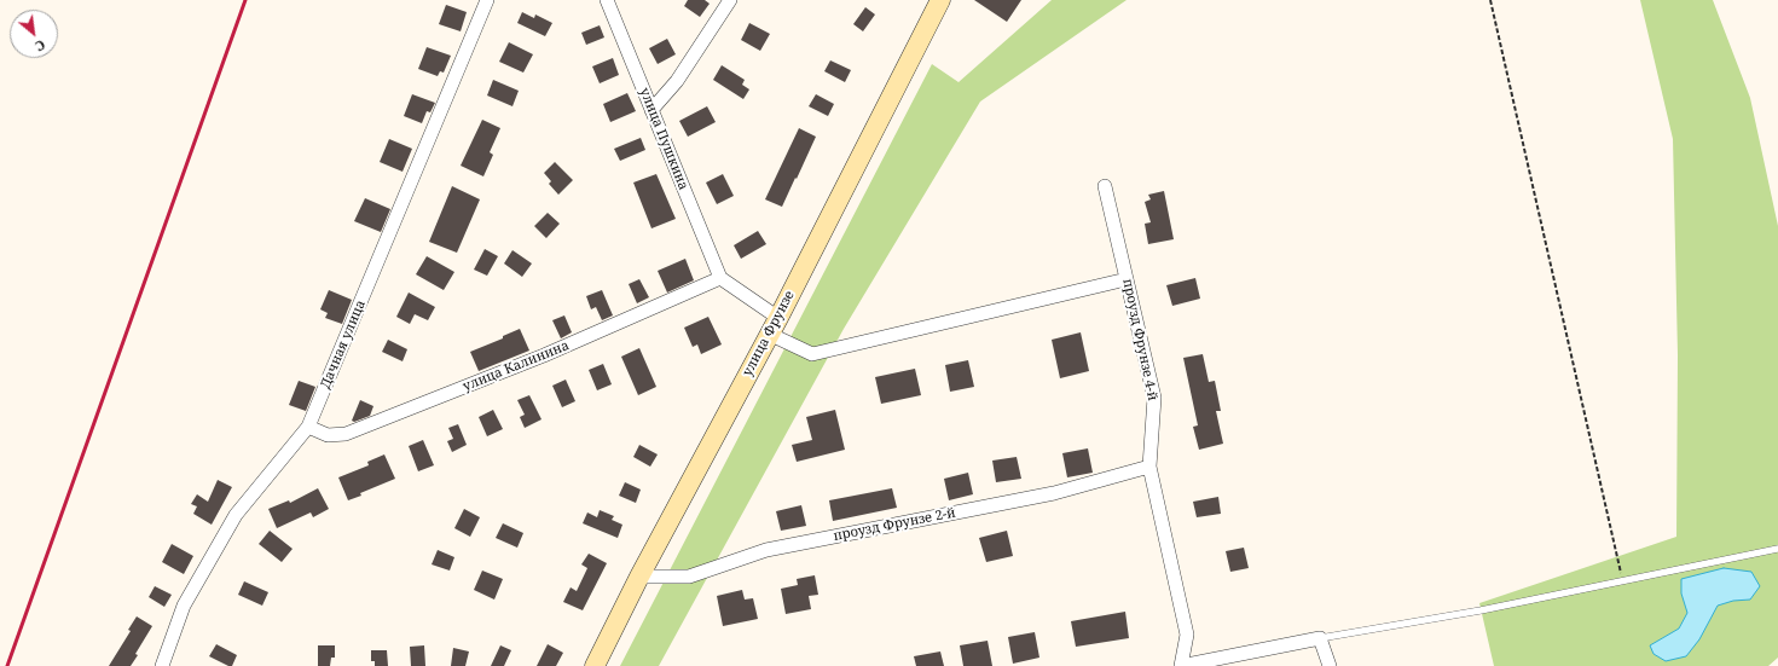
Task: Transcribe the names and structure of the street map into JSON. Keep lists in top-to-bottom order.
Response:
{
  "streets": {
    "street": [
      "улица Пушкина",
      "улица Фрунзе",
      "проузд Фрунзе 4-й",
      "Дачная улица",
      "улица Калинина",
      "проузд Фрунзе 2-й"
    ]
  },
  "crossings": [
    ["улица Пушкина", "улица Калинина"],
    ["улица Фрунзе", "проузд Фрунзе 2-й"],
    ["проузд Фрунзе 4-й", "проузд Фрунзе 2-й"],
    ["Дачная улица", "улица Калинина"]
  ],
  "north": "bottom right"
}
